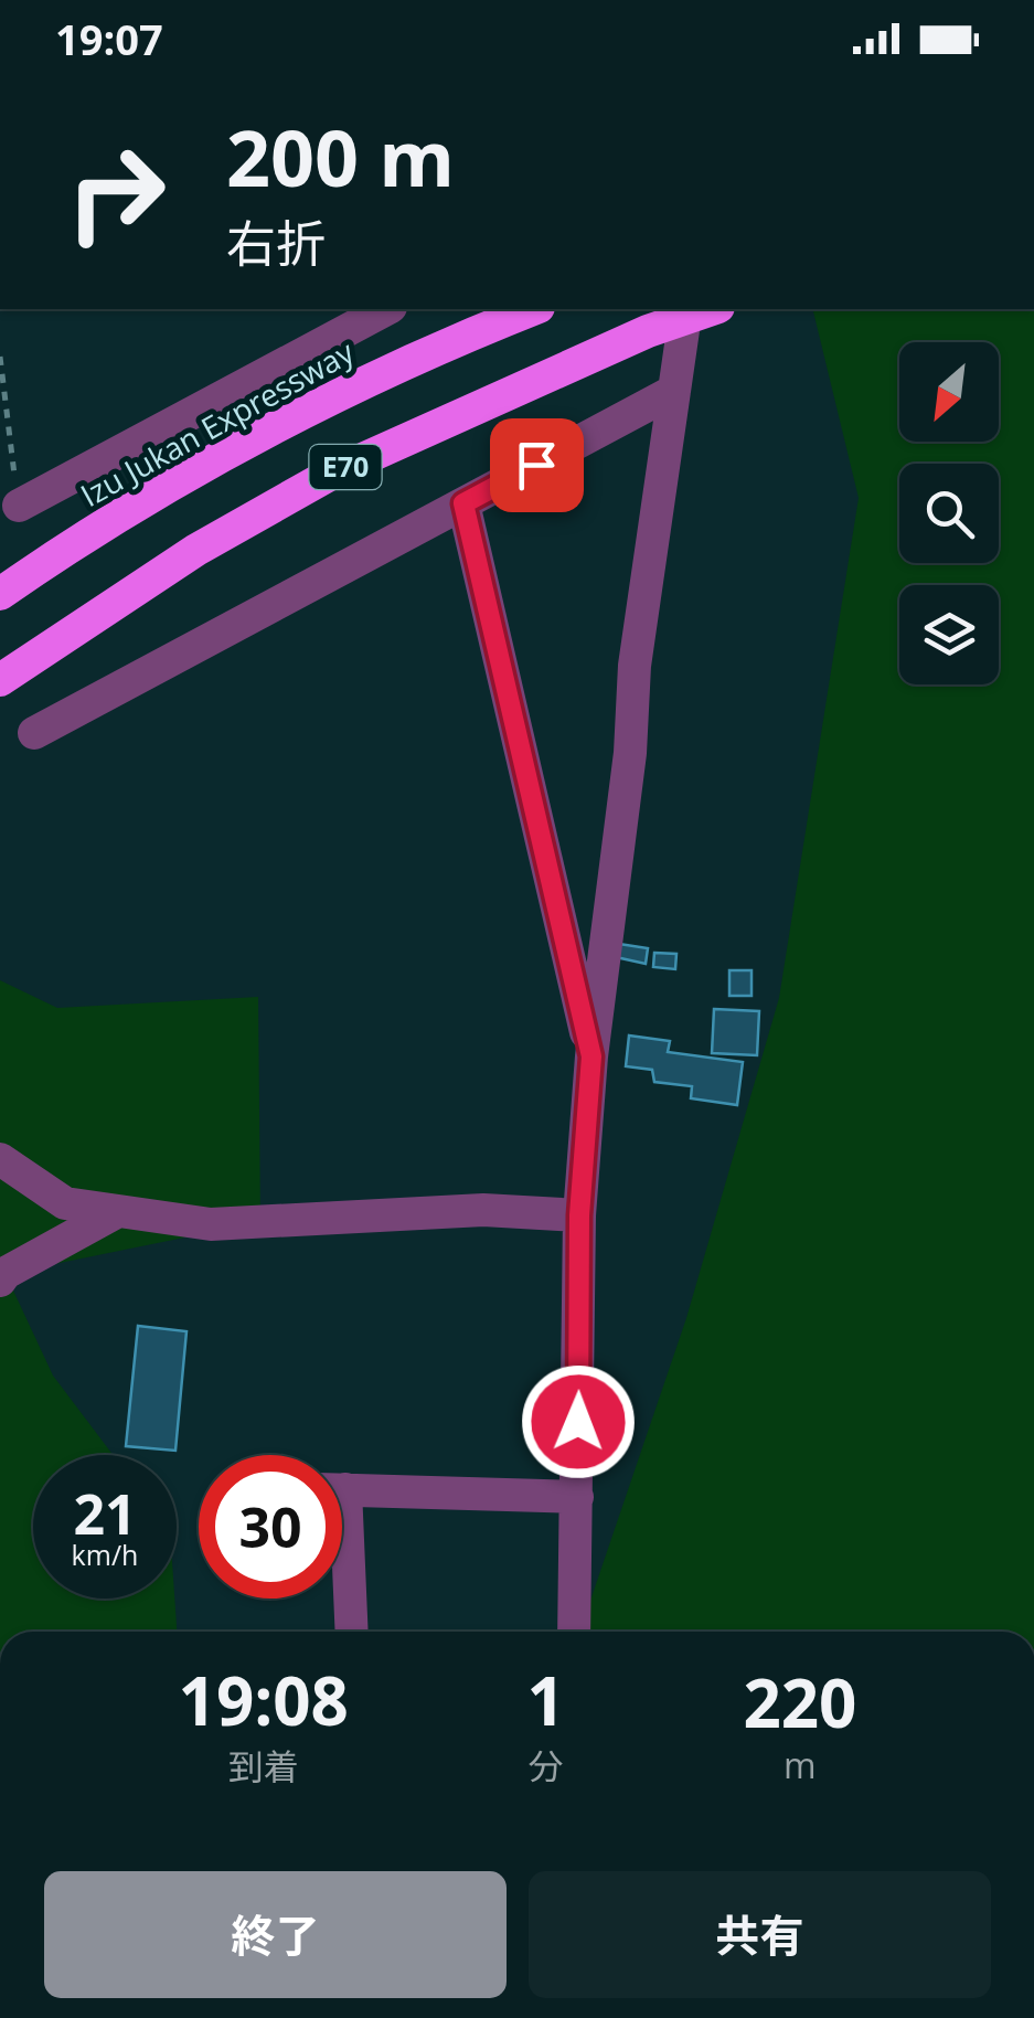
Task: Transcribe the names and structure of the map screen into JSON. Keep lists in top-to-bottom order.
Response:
{
  "streets": {
    "highway": ["Izu Jukan Expressway", "E70"]
  },
  "north": "bottom left",
  "page": {
    "status": "19:07",
    "turn": ["200 m", "右折"],
    "speed": "21 km/h",
    "limit": "30",
    "eta": [
      "19:08",
      "到着",
      "1",
      "分",
      "220",
      "m"
    ],
    "buttons": ["終了", "共有"]
  }
}
